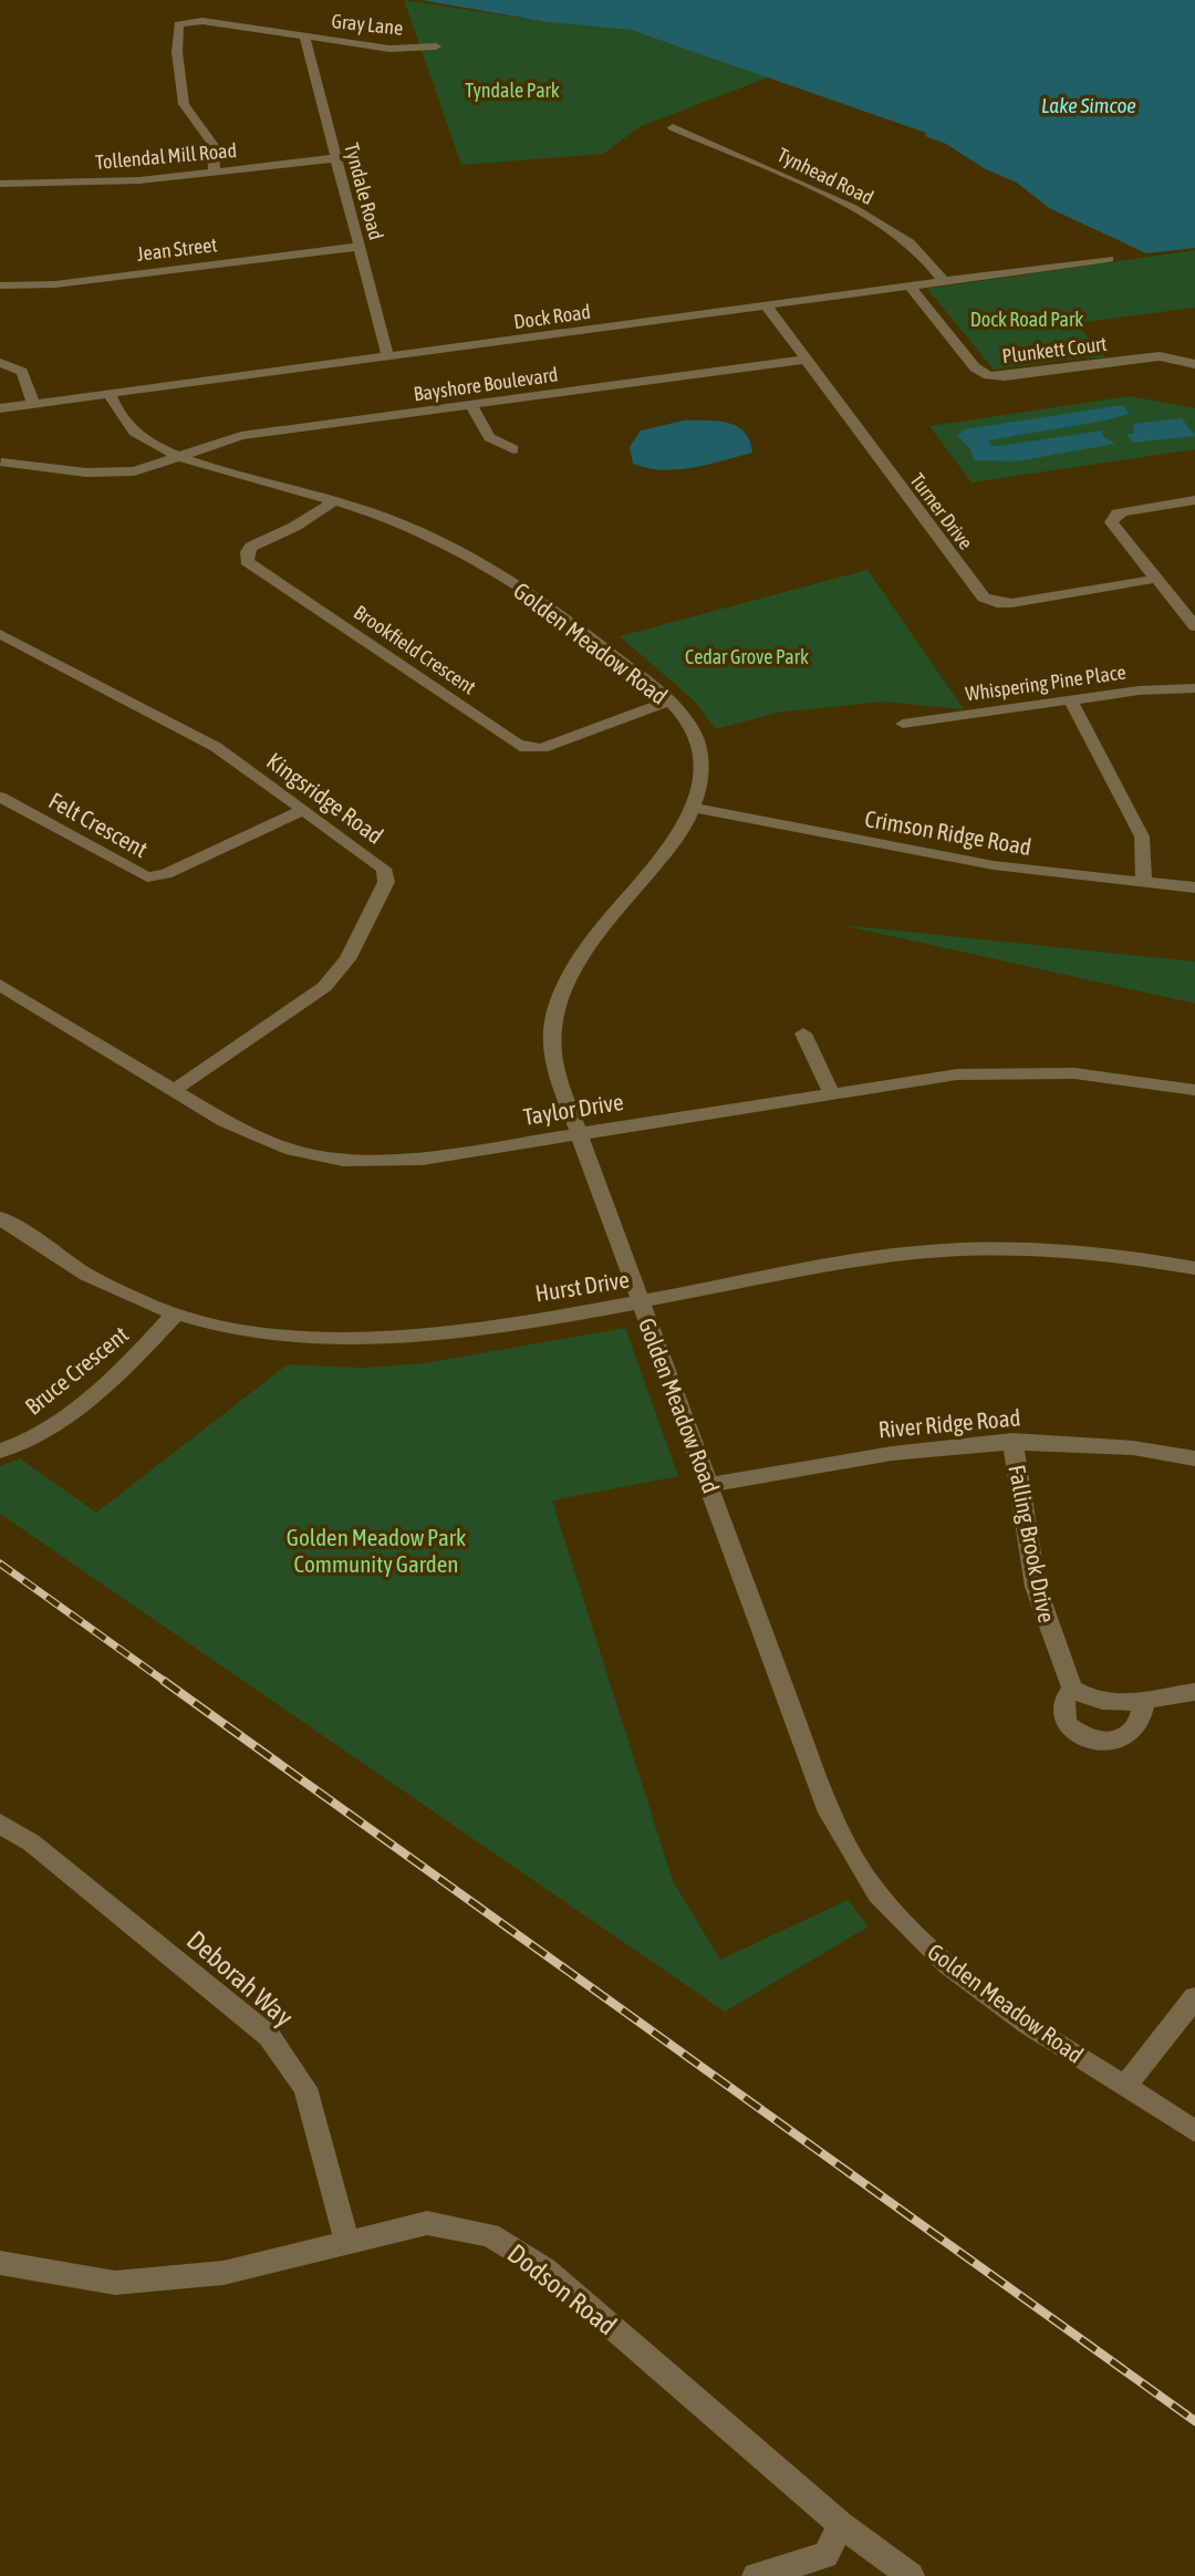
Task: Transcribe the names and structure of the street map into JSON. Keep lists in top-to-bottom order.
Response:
{
  "streets": {
    "street": [
      "Gray Lane",
      "Tollendal Mill Road",
      "Tynhead Road",
      "Tyndale Road",
      "Jean Street",
      "Dock Road",
      "Plunkett Court",
      "Bayshore Boulevard",
      "Turner Drive",
      "Golden Meadow Road",
      "Brookfield Crescent",
      "Whispering Pine Place",
      "Kingsridge Road",
      "Felt Crescent",
      "Crimson Ridge Road",
      "Taylor Drive",
      "Hurst Drive",
      "Bruce Crescent",
      "River Ridge Road",
      "Falling Brook Drive",
      "Deborah Way",
      "Dodson Road"
    ]
  },
  "crossings": [
    ["Gray Lane", "Tollendal Mill Road"],
    ["Gray Lane", "Tyndale Road"],
    ["Tollendal Mill Road", "Tyndale Road"],
    ["Tynhead Road", "Dock Road"],
    ["Tyndale Road", "Jean Street"],
    ["Tyndale Road", "Dock Road"],
    ["Dock Road", "Plunkett Court"],
    ["Dock Road", "Turner Drive"],
    ["Dock Road", "Golden Meadow Road"],
    ["Bayshore Boulevard", "Turner Drive"],
    ["Bayshore Boulevard", "Golden Meadow Road"],
    ["Golden Meadow Road", "Brookfield Crescent"],
    ["Golden Meadow Road", "Crimson Ridge Road"],
    ["Golden Meadow Road", "Taylor Drive"],
    ["Golden Meadow Road", "Hurst Drive"],
    ["Golden Meadow Road", "River Ridge Road"],
    ["Kingsridge Road", "Felt Crescent"],
    ["Kingsridge Road", "Taylor Drive"],
    ["Hurst Drive", "Bruce Crescent"],
    ["River Ridge Road", "Falling Brook Drive"],
    ["Deborah Way", "Dodson Road"]
  ],
  "water": ["Lake Simcoe"],
  "parks": [
    "Tyndale Park",
    "Dock Road Park",
    "Cedar Grove Park",
    "Golden Meadow Park Community Garden"
  ]
}
